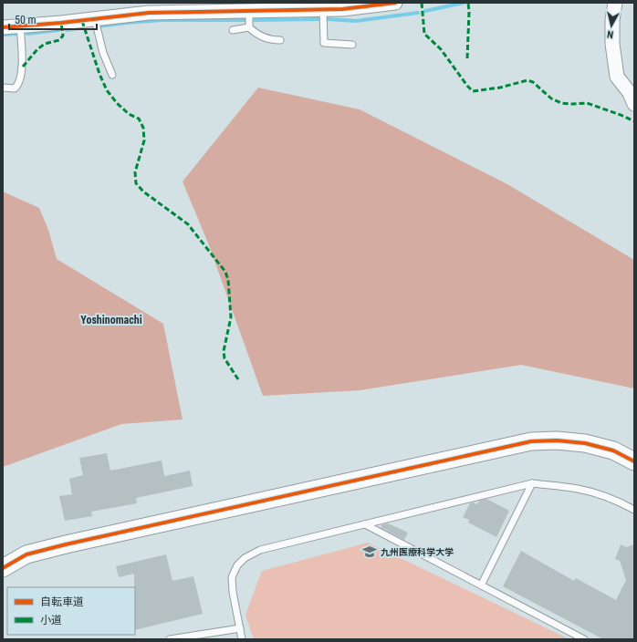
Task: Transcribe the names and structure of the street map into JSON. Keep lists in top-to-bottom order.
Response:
{
  "districts": ["Yoshinomachi"],
  "places": {
    "school or university": ["九州医療科学大学"]
  },
  "legend": ["自転車道", "小道"],
  "scale_bar": "50 m",
  "north": "bottom"
}
